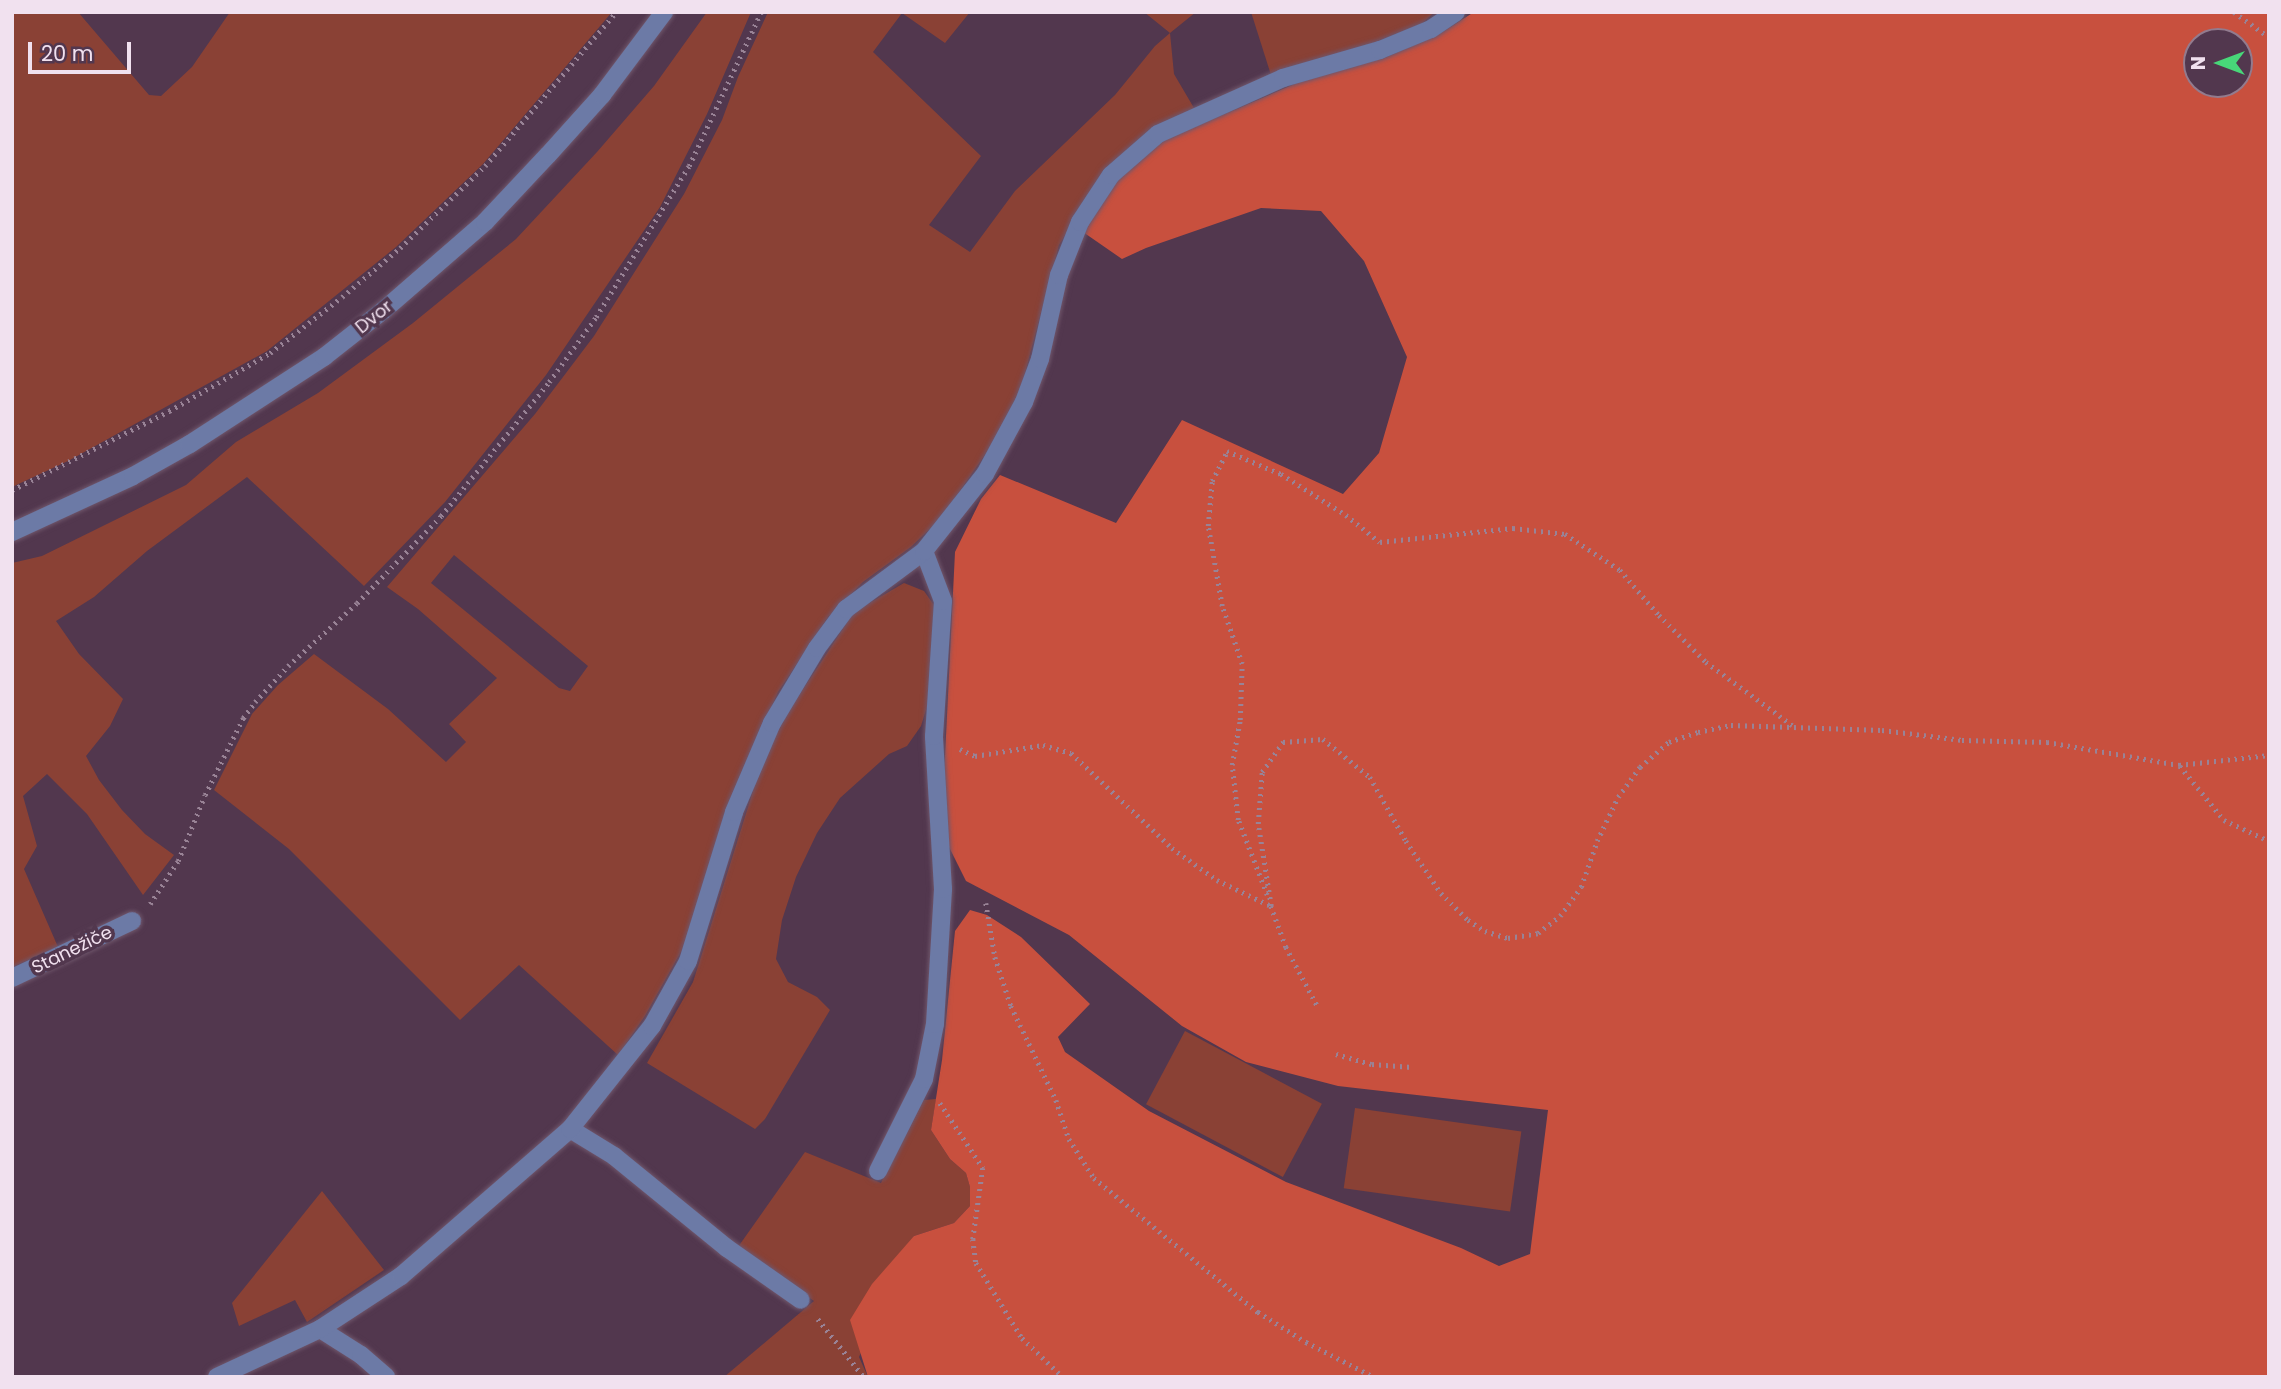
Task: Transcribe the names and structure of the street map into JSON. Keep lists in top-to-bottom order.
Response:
{
  "streets": {
    "street": ["Dvor", "Stanežiče"]
  },
  "scale_bar": "20 m",
  "north": "left"
}
